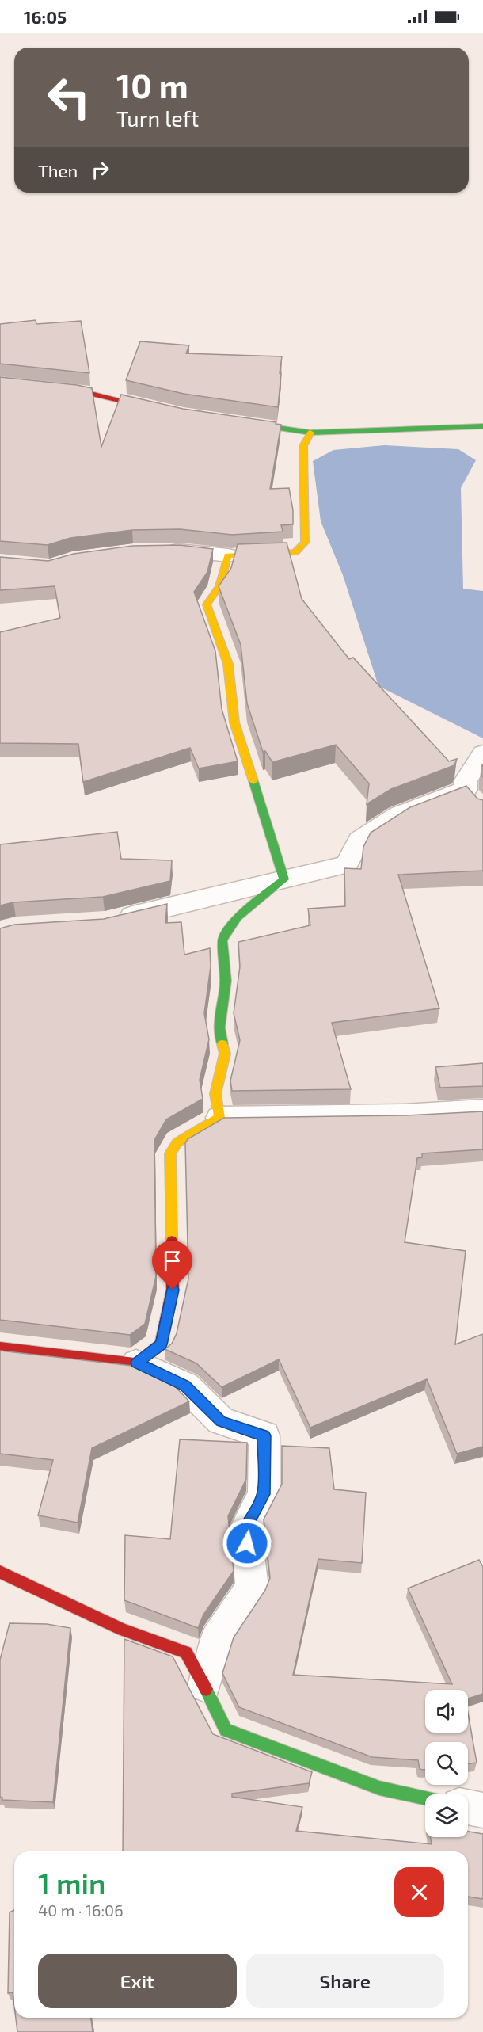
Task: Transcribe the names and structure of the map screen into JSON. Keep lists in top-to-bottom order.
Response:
{
  "page": {
    "status": "16:05",
    "turn": ["10 m", "Turn left"],
    "then": "Then",
    "heading": ["1 min", "40 m · 16:06"],
    "buttons": ["Exit", "Share"]
  }
}
